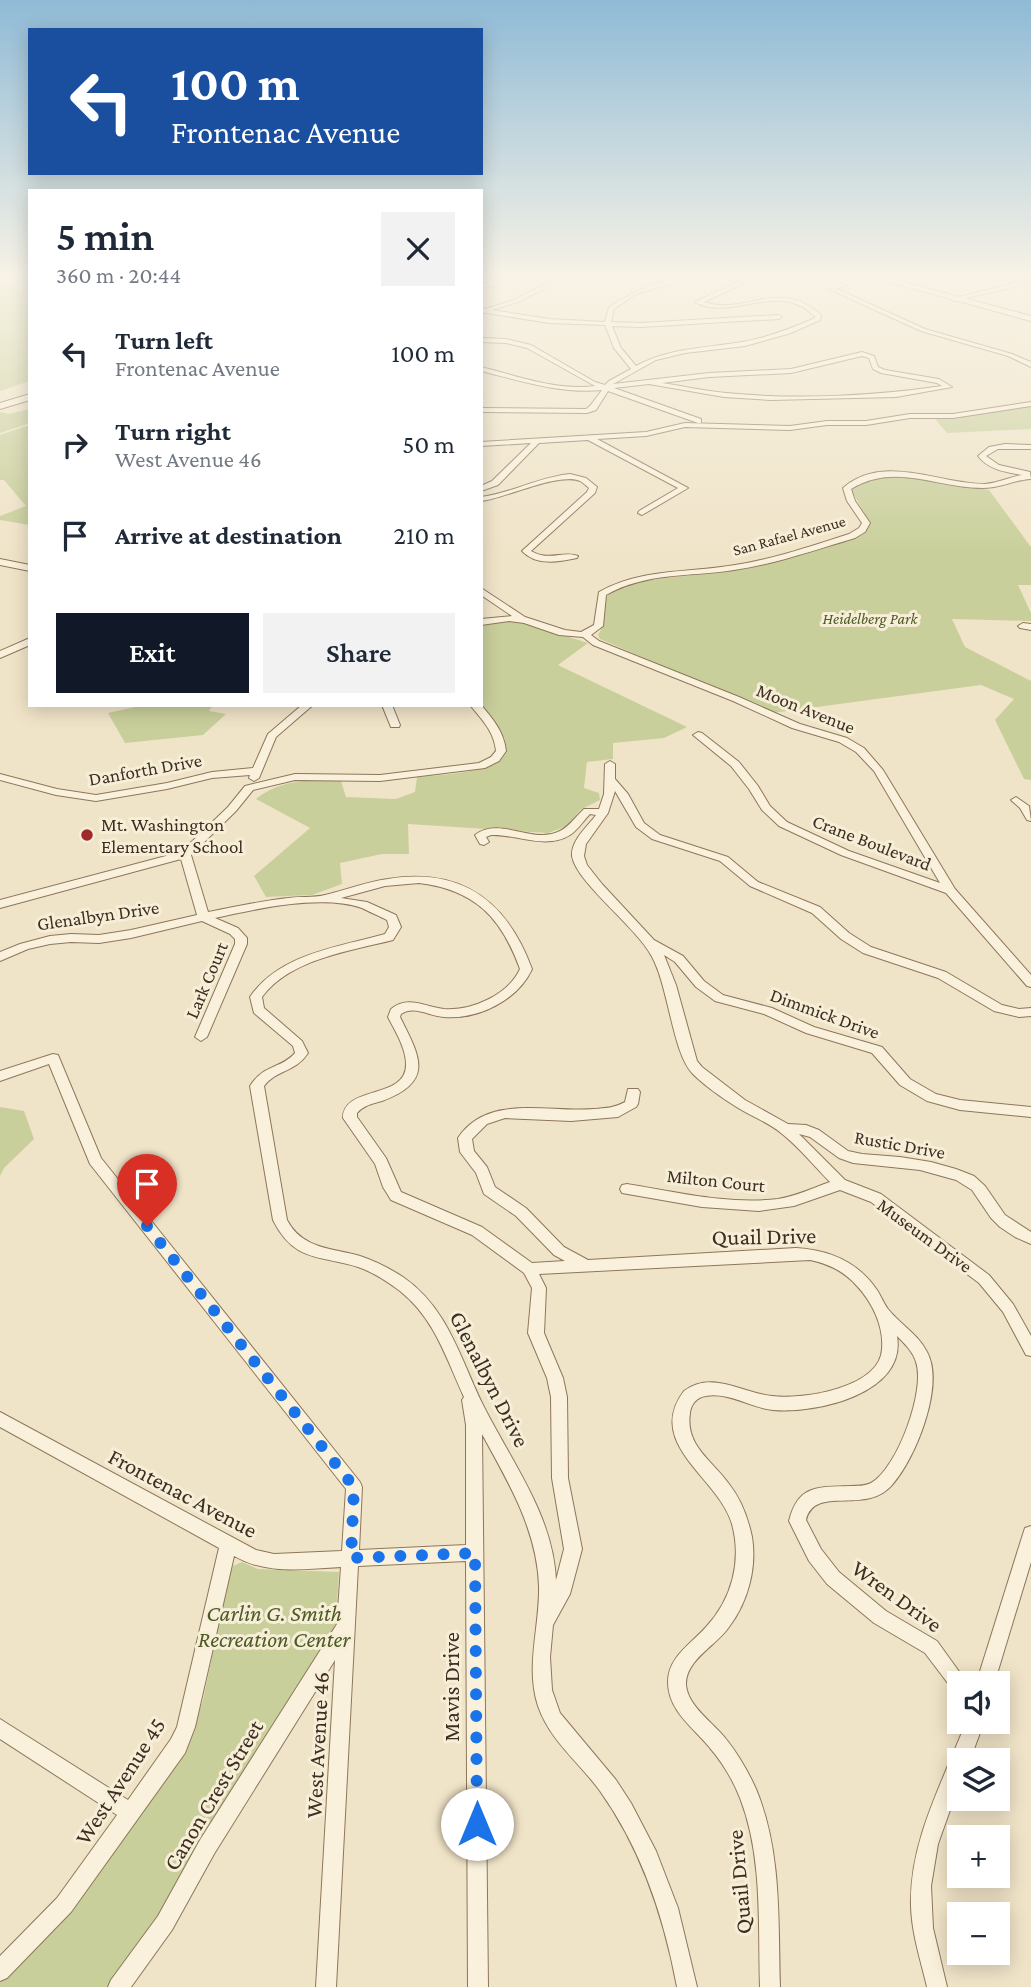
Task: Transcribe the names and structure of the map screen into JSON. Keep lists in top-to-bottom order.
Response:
{
  "streets": {
    "street": [
      "San Rafael Avenue",
      "Moon Avenue",
      "Danforth Drive",
      "Crane Boulevard",
      "Glenalbyn Drive",
      "Lark Court",
      "Dimmick Drive",
      "Rustic Drive",
      "Milton Court",
      "Museum Drive",
      "Quail Drive",
      "Frontenac Avenue",
      "Wren Drive",
      "Mavis Drive",
      "West Avenue 46",
      "West Avenue 45",
      "Canon Crest Street"
    ]
  },
  "crossings": [
    ["San Rafael Avenue", "Moon Avenue"],
    ["Moon Avenue", "Crane Boulevard"],
    ["Glenalbyn Drive", "Lark Court"],
    ["Glenalbyn Drive", "Mavis Drive"],
    ["Dimmick Drive", "Museum Drive"],
    ["Rustic Drive", "Museum Drive"],
    ["Milton Court", "Museum Drive"],
    ["Quail Drive", "Wren Drive"],
    ["Frontenac Avenue", "Mavis Drive"],
    ["Frontenac Avenue", "West Avenue 46"],
    ["Frontenac Avenue", "West Avenue 45"],
    ["West Avenue 46", "Canon Crest Street"]
  ],
  "parks": ["Heidelberg Park", "Carlin G. Smith Recreation Center"],
  "places": ["Mt. Washington Elementary School"],
  "page": {
    "turn": ["100 m", "Frontenac Avenue"],
    "heading": ["5 min", "360 m · 20:44"],
    "list": [
      {
        "name": "Turn left",
        "note": "Frontenac Avenue",
        "value": "100 m"
      },
      {
        "name": "Turn right",
        "note": "West Avenue 46",
        "value": "50 m"
      },
      {
        "name": "Arrive at destination",
        "value": "210 m"
      }
    ],
    "buttons": ["Exit", "Share"],
    "map_buttons": ["+", "−"]
  }
}
